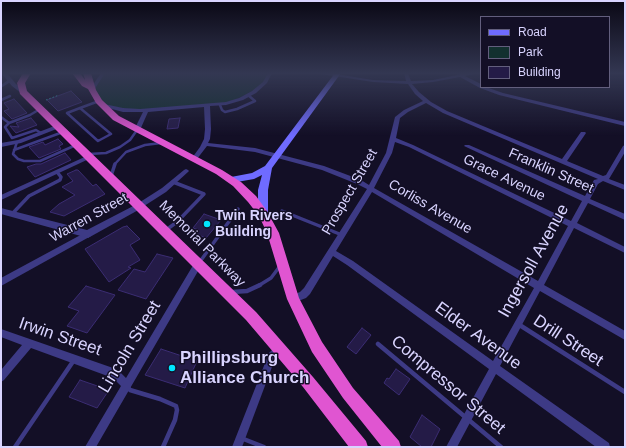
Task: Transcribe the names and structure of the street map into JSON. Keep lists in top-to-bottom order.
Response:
{
  "streets": {
    "highway": ["Memorial Parkway"],
    "street": [
      "Franklin Street",
      "Grace Avenue",
      "Prospect Street",
      "Corliss Avenue",
      "Warren Street",
      "Ingersoll Avenue",
      "Elder Avenue",
      "Irwin Street",
      "Lincoln Street"
    ],
    "lane": ["Drill Street", "Compressor Street"]
  },
  "crossings": [
    ["Franklin Street", "Ingersoll Avenue"],
    ["Grace Avenue", "Prospect Street"],
    ["Grace Avenue", "Ingersoll Avenue"],
    ["Prospect Street", "Corliss Avenue"],
    ["Prospect Street", "Elder Avenue"],
    ["Corliss Avenue", "Ingersoll Avenue"],
    ["Warren Street", "Memorial Parkway"],
    ["Memorial Parkway", "Lincoln Street"],
    ["Ingersoll Avenue", "Elder Avenue"],
    ["Ingersoll Avenue", "Drill Street"],
    ["Ingersoll Avenue", "Compressor Street"],
    ["Irwin Street", "Lincoln Street"]
  ],
  "places": ["Twin Rivers Building", "Phillipsburg Alliance Church"],
  "legend": ["Road", "Park", "Building"]
}
